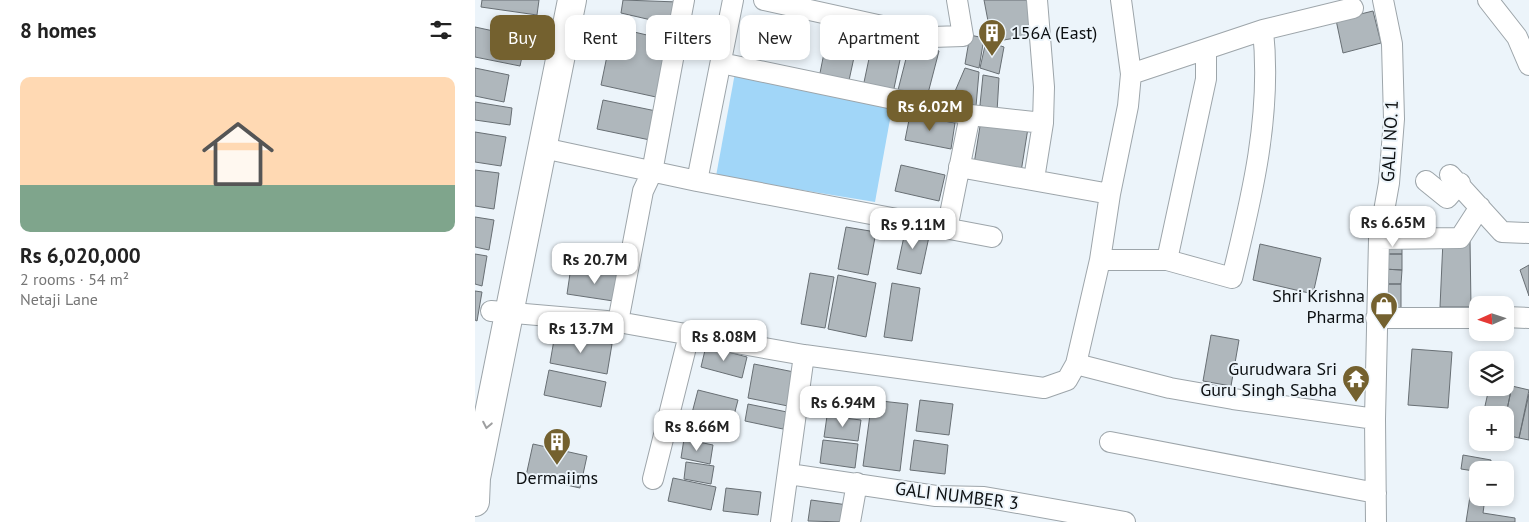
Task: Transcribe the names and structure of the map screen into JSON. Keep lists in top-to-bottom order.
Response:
{
  "streets": {
    "street": ["GALI NO. 1", "GALI NUMBER 3"]
  },
  "places": {
    "building": ["156A (East)", "Dermaiims"],
    "shop": ["Shri Krishna Pharma"],
    "temple": ["Gurudwara Sri Guru Singh Sabha"]
  },
  "north": "left",
  "page": {
    "heading": "8 homes",
    "chip": [
      "Buy",
      "Rent",
      "Filters",
      "New",
      "Apartment"
    ],
    "list": [
      {
        "name": "Rs 6,020,000",
        "note": "2 rooms · 54 m² · Netaji Lane"
      }
    ],
    "price": [
      "Rs 6.02M",
      "Rs 6.65M",
      "Rs 9.11M",
      "Rs 20.7M",
      "Rs 13.7M",
      "Rs 8.08M",
      "Rs 6.94M",
      "Rs 8.66M"
    ],
    "map_buttons": ["+", "−"]
  }
}
